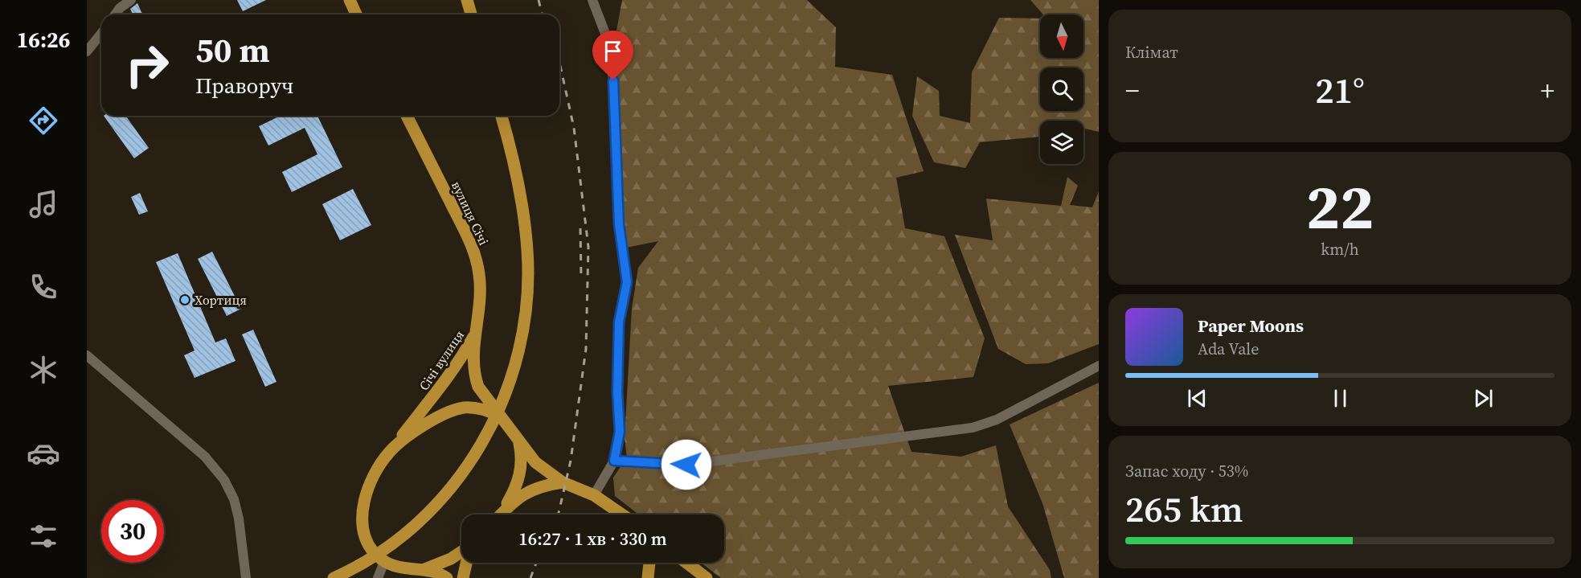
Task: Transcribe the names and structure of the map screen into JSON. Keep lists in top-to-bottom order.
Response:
{
  "streets": {
    "main road": ["вулиця Січі", "Січі вулиця"]
  },
  "crossings": [
    ["вулиця Січі", "Січі вулиця"]
  ],
  "places": ["Хортиця"],
  "north": "bottom",
  "page": {
    "tabs": "16:26",
    "tile": [
      "Клімат",
      ["22", "km/h"],
      ["Запас ходу · 53%", "265 km"]
    ],
    "turn": ["50 m", "Праворуч"],
    "heat": ["−", "21°", "+"],
    "song": ["Paper Moons", "Ada Vale"],
    "limit": "30",
    "trip": "16:27 · 1 хв · 330 m"
  }
}
